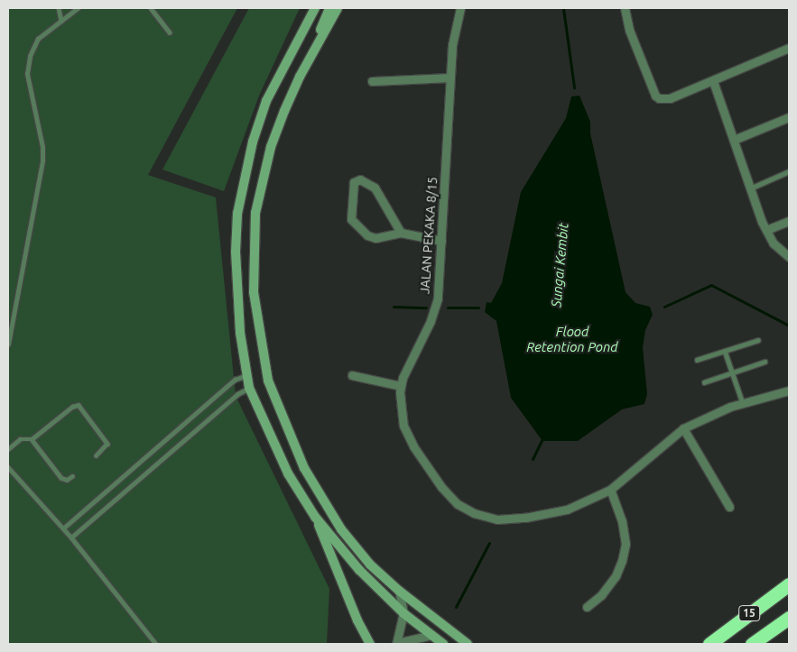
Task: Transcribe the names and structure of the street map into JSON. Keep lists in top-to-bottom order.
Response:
{
  "streets": {
    "highway": ["15"],
    "street": ["JALAN PEKAKA 8/15"]
  },
  "water": ["Sungai Kembit", "Flood Retention Pond"]
}
